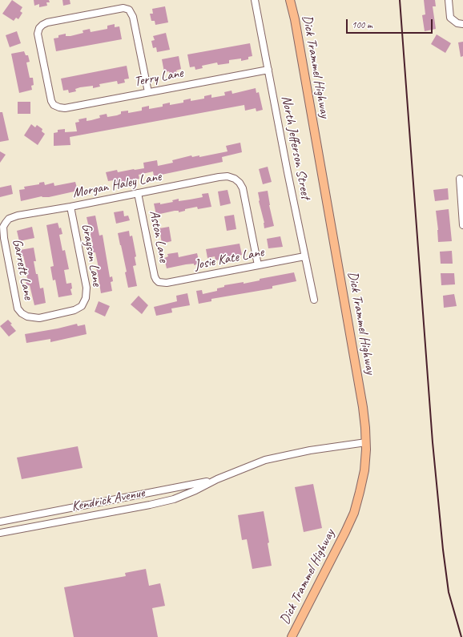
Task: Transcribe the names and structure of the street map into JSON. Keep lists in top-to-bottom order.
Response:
{
  "streets": {
    "main road": ["Dick Trammel Highway"],
    "street": [
      "Terry Lane",
      "North Jefferson Street",
      "Morgan Haley Lane",
      "Aston Lane",
      "Grayson Lane",
      "Josie Kate Lane",
      "Garrett Lane",
      "Kendrick Avenue"
    ]
  },
  "crossings": [
    ["Dick Trammel Highway", "Kendrick Avenue"],
    ["Terry Lane", "North Jefferson Street"],
    ["North Jefferson Street", "Josie Kate Lane"],
    ["Morgan Haley Lane", "Aston Lane"],
    ["Morgan Haley Lane", "Grayson Lane"],
    ["Morgan Haley Lane", "Josie Kate Lane"],
    ["Morgan Haley Lane", "Garrett Lane"],
    ["Aston Lane", "Josie Kate Lane"],
    ["Grayson Lane", "Garrett Lane"]
  ],
  "scale_bar": "100 m"
}
